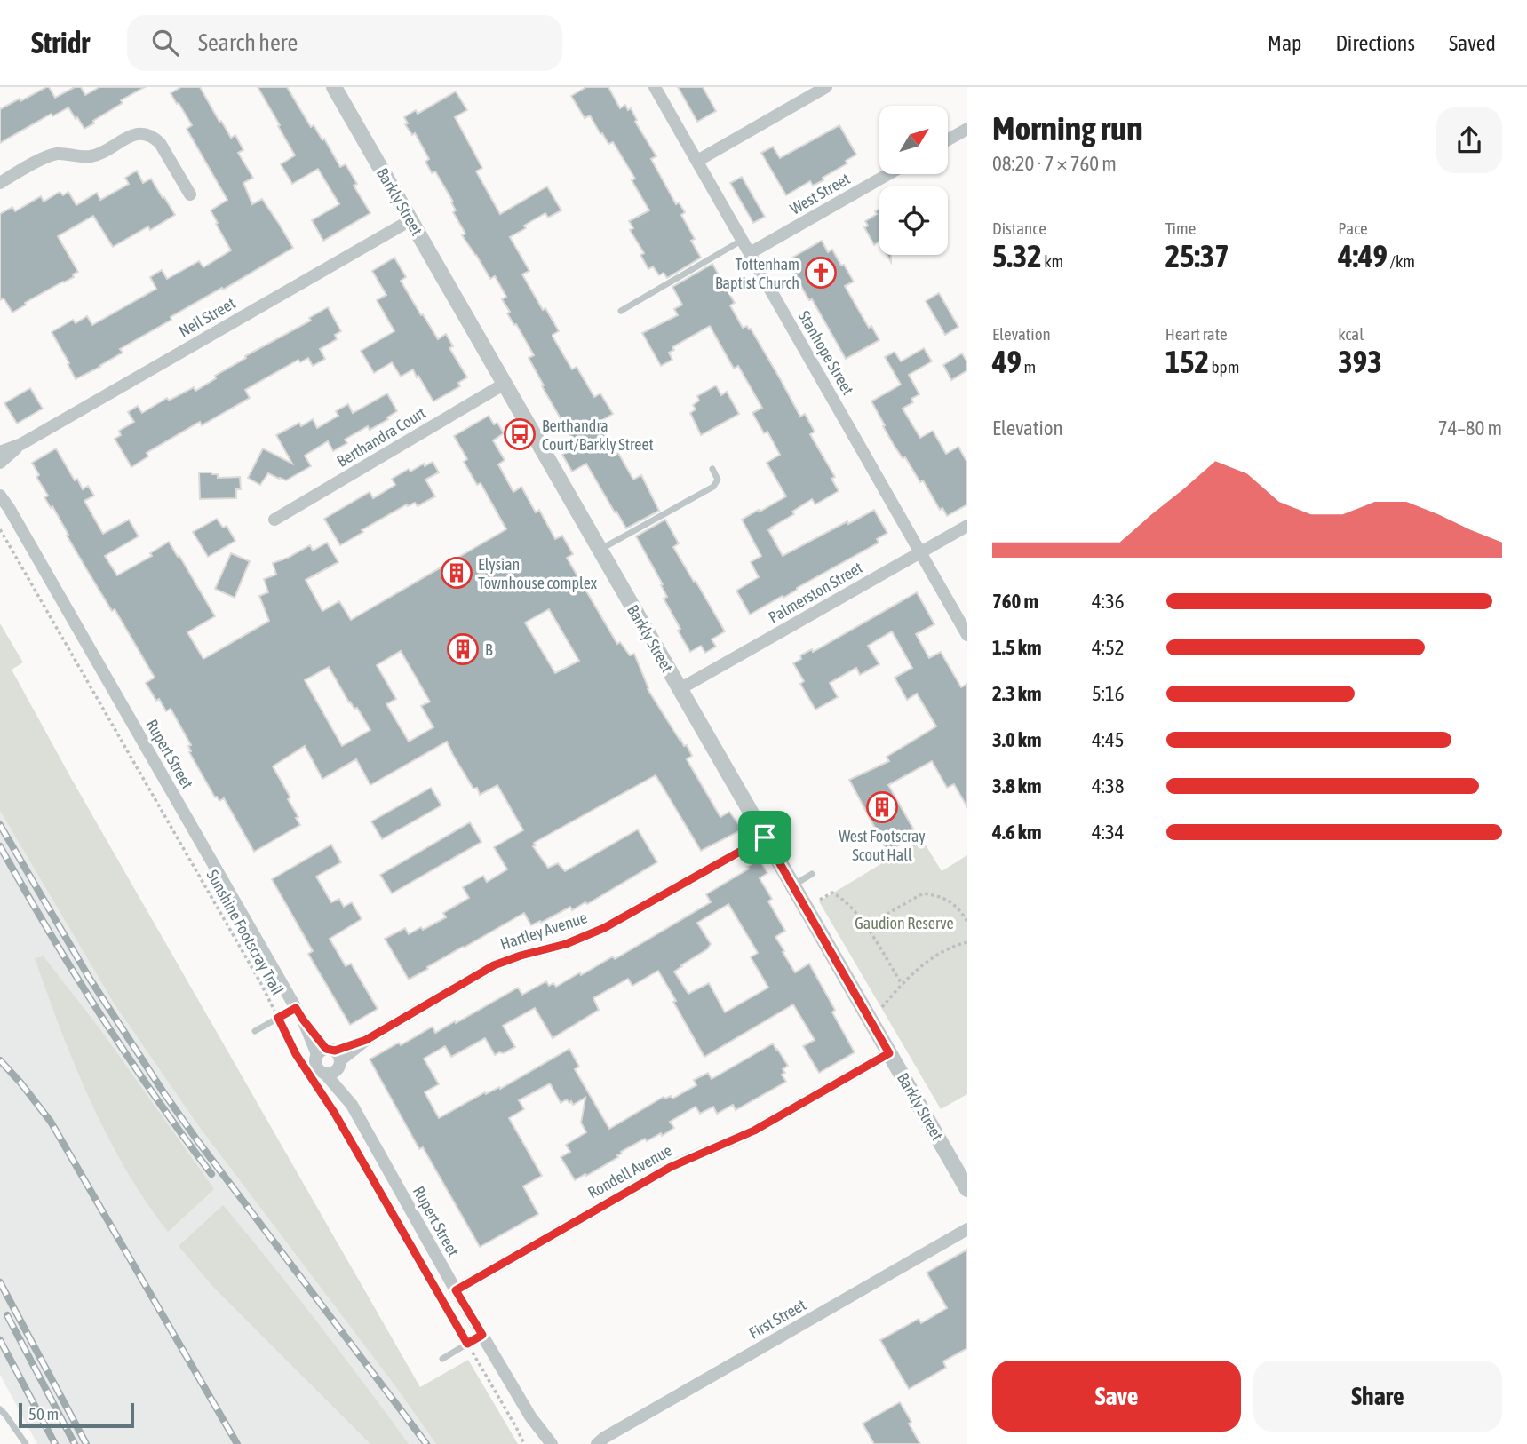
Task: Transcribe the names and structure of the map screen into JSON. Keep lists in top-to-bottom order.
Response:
{
  "streets": {
    "street": [
      "West Street",
      "Barkly Street",
      "Neil Street",
      "Stanhope Street",
      "Berthandra Court",
      "Palmerston Street",
      "Rupert Street",
      "Hartley Avenue",
      "Rondell Avenue",
      "First Street"
    ],
    "path": ["Sunshine Footscray Trail"]
  },
  "crossings": [
    ["West Street", "Stanhope Street"],
    ["Barkly Street", "Neil Street"],
    ["Barkly Street", "Berthandra Court"],
    ["Barkly Street", "Palmerston Street"],
    ["Barkly Street", "Hartley Avenue"],
    ["Barkly Street", "Rondell Avenue"],
    ["Stanhope Street", "Palmerston Street"],
    ["Rupert Street", "Hartley Avenue"],
    ["Rupert Street", "Rondell Avenue"]
  ],
  "parks": ["Gaudion Reserve"],
  "places": {
    "church": ["Tottenham Baptist Church"],
    "bus stop": ["Berthandra Court/Barkly Street"],
    "building": ["Elysian Townhouse complex", "B", "West Footscray Scout Hall"]
  },
  "scale_bar": "50 m",
  "north": "top right",
  "page": {
    "header": "Stridr",
    "search": "Search here",
    "nav": ["Map", "Directions", "Saved"],
    "heading": ["Morning run", "08:20 · 7 × 760 m"],
    "stats": [
      ["Distance", "5.32 km"],
      ["Time", "25:37"],
      ["Pace", "4:49 /km"],
      ["Elevation", "49 m"],
      ["Heart rate", "152 bpm"],
      ["kcal", "393"]
    ],
    "chart": ["Elevation", "74–80 m"],
    "list": [
      {
        "name": "760 m",
        "note": "4:36"
      },
      {
        "name": "1.5 km",
        "note": "4:52"
      },
      {
        "name": "2.3 km",
        "note": "5:16"
      },
      {
        "name": "3.0 km",
        "note": "4:45"
      },
      {
        "name": "3.8 km",
        "note": "4:38"
      },
      {
        "name": "4.6 km",
        "note": "4:34"
      }
    ],
    "buttons": ["Save", "Share"],
    "scale": "50 m"
  }
}
